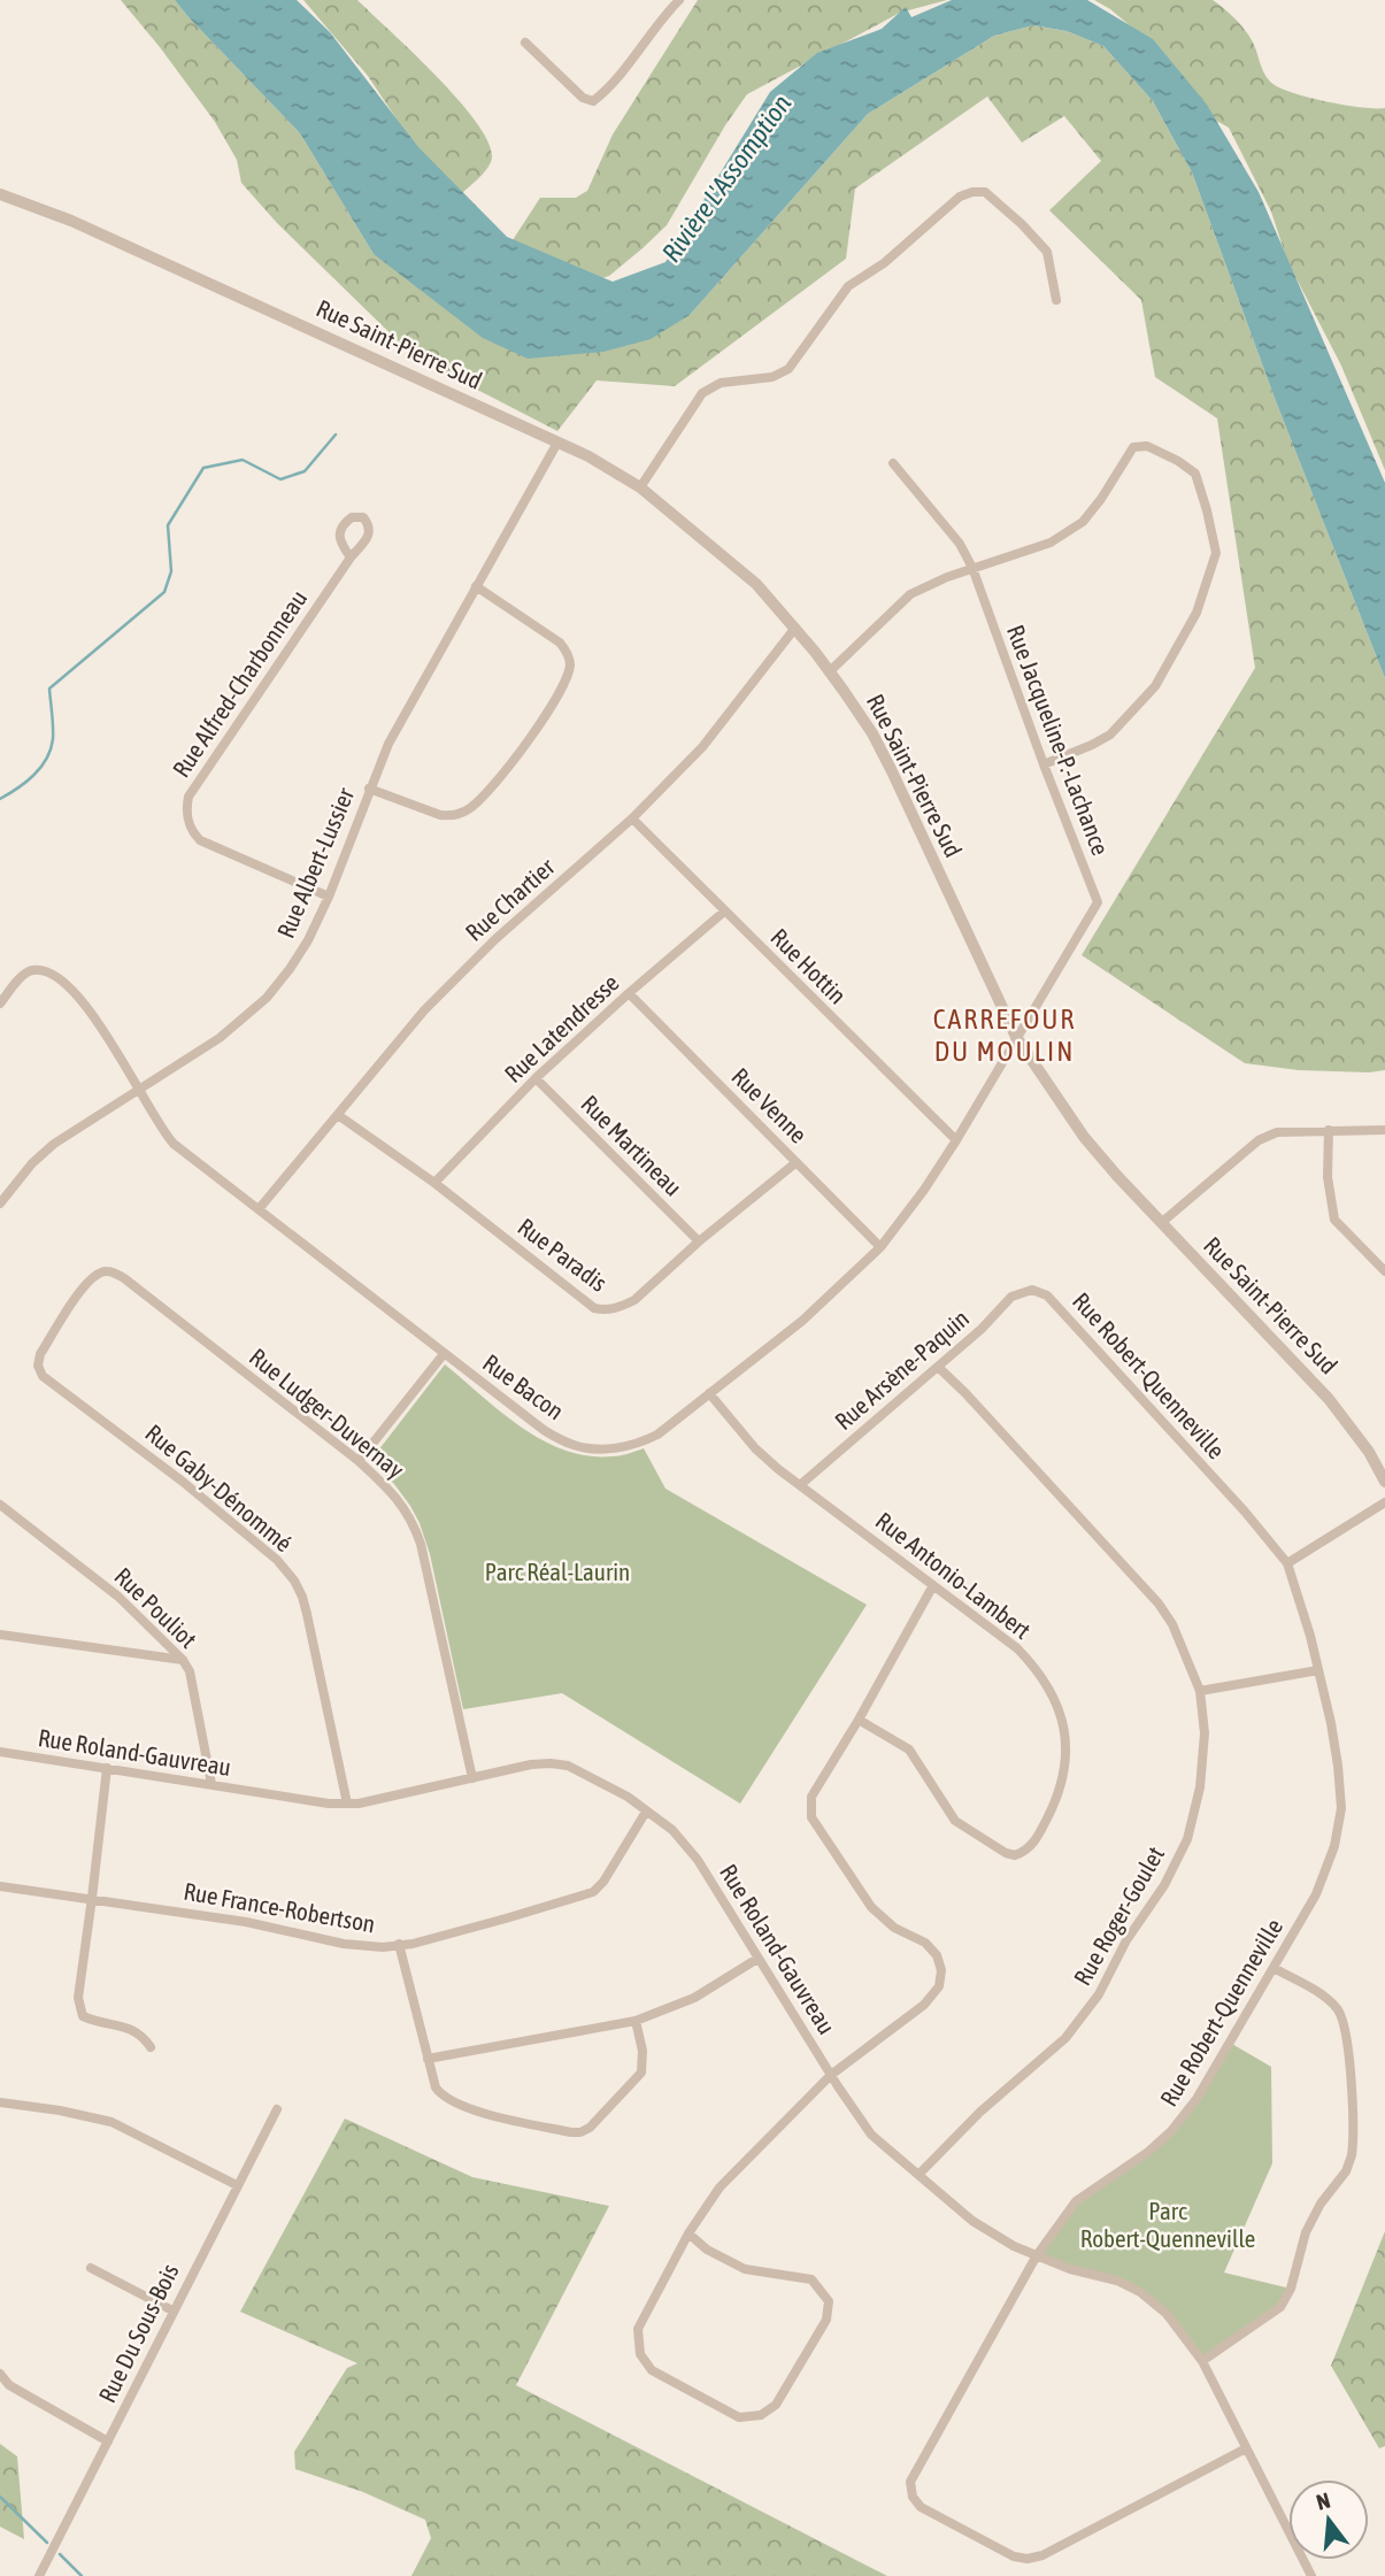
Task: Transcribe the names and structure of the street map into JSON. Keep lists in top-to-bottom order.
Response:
{
  "streets": {
    "street": [
      "Rue Saint-Pierre Sud",
      "Rue Alfred-Charbonneau",
      "Rue Jacqueline-P.-Lachance",
      "Rue Albert-Lussier",
      "Rue Chartier",
      "Rue Hottin",
      "Rue Latendresse",
      "Rue Venne",
      "Rue Martineau",
      "Rue Paradis",
      "Rue Arsène-Paquin",
      "Rue Robert-Quenneville",
      "Rue Bacon",
      "Rue Ludger-Duvernay",
      "Rue Gaby-Dénommé",
      "Rue Antonio-Lambert",
      "Rue Pouliot",
      "Rue Roland-Gauvreau",
      "Rue France-Robertson",
      "Rue Roger-Goulet",
      "Rue Du Sous-Bois"
    ]
  },
  "crossings": [
    ["Rue Saint-Pierre Sud", "Rue Jacqueline-P.-Lachance"],
    ["Rue Saint-Pierre Sud", "Rue Albert-Lussier"],
    ["Rue Saint-Pierre Sud", "Rue Chartier"],
    ["Rue Saint-Pierre Sud", "Rue Bacon"],
    ["Rue Alfred-Charbonneau", "Rue Albert-Lussier"],
    ["Rue Jacqueline-P.-Lachance", "Rue Bacon"],
    ["Rue Albert-Lussier", "Rue Bacon"],
    ["Rue Chartier", "Rue Hottin"],
    ["Rue Chartier", "Rue Paradis"],
    ["Rue Chartier", "Rue Bacon"],
    ["Rue Hottin", "Rue Latendresse"],
    ["Rue Hottin", "Rue Bacon"],
    ["Rue Latendresse", "Rue Venne"],
    ["Rue Latendresse", "Rue Martineau"],
    ["Rue Latendresse", "Rue Paradis"],
    ["Rue Venne", "Rue Paradis"],
    ["Rue Venne", "Rue Bacon"],
    ["Rue Martineau", "Rue Paradis"],
    ["Rue Arsène-Paquin", "Rue Robert-Quenneville"],
    ["Rue Arsène-Paquin", "Rue Antonio-Lambert"],
    ["Rue Arsène-Paquin", "Rue Roger-Goulet"],
    ["Rue Robert-Quenneville", "Rue Roland-Gauvreau"],
    ["Rue Bacon", "Rue Antonio-Lambert"],
    ["Rue Ludger-Duvernay", "Rue Gaby-Dénommé"],
    ["Rue Ludger-Duvernay", "Rue Roland-Gauvreau"],
    ["Rue Gaby-Dénommé", "Rue Roland-Gauvreau"],
    ["Rue Pouliot", "Rue Roland-Gauvreau"],
    ["Rue Roland-Gauvreau", "Rue France-Robertson"],
    ["Rue Roland-Gauvreau", "Rue Roger-Goulet"]
  ],
  "districts": ["CARREFOUR DU MOULIN"],
  "water": ["Rivière L'Assomption"],
  "parks": ["Parc Réal-Laurin", "Parc Robert-Quenneville"],
  "north": "top"
}
